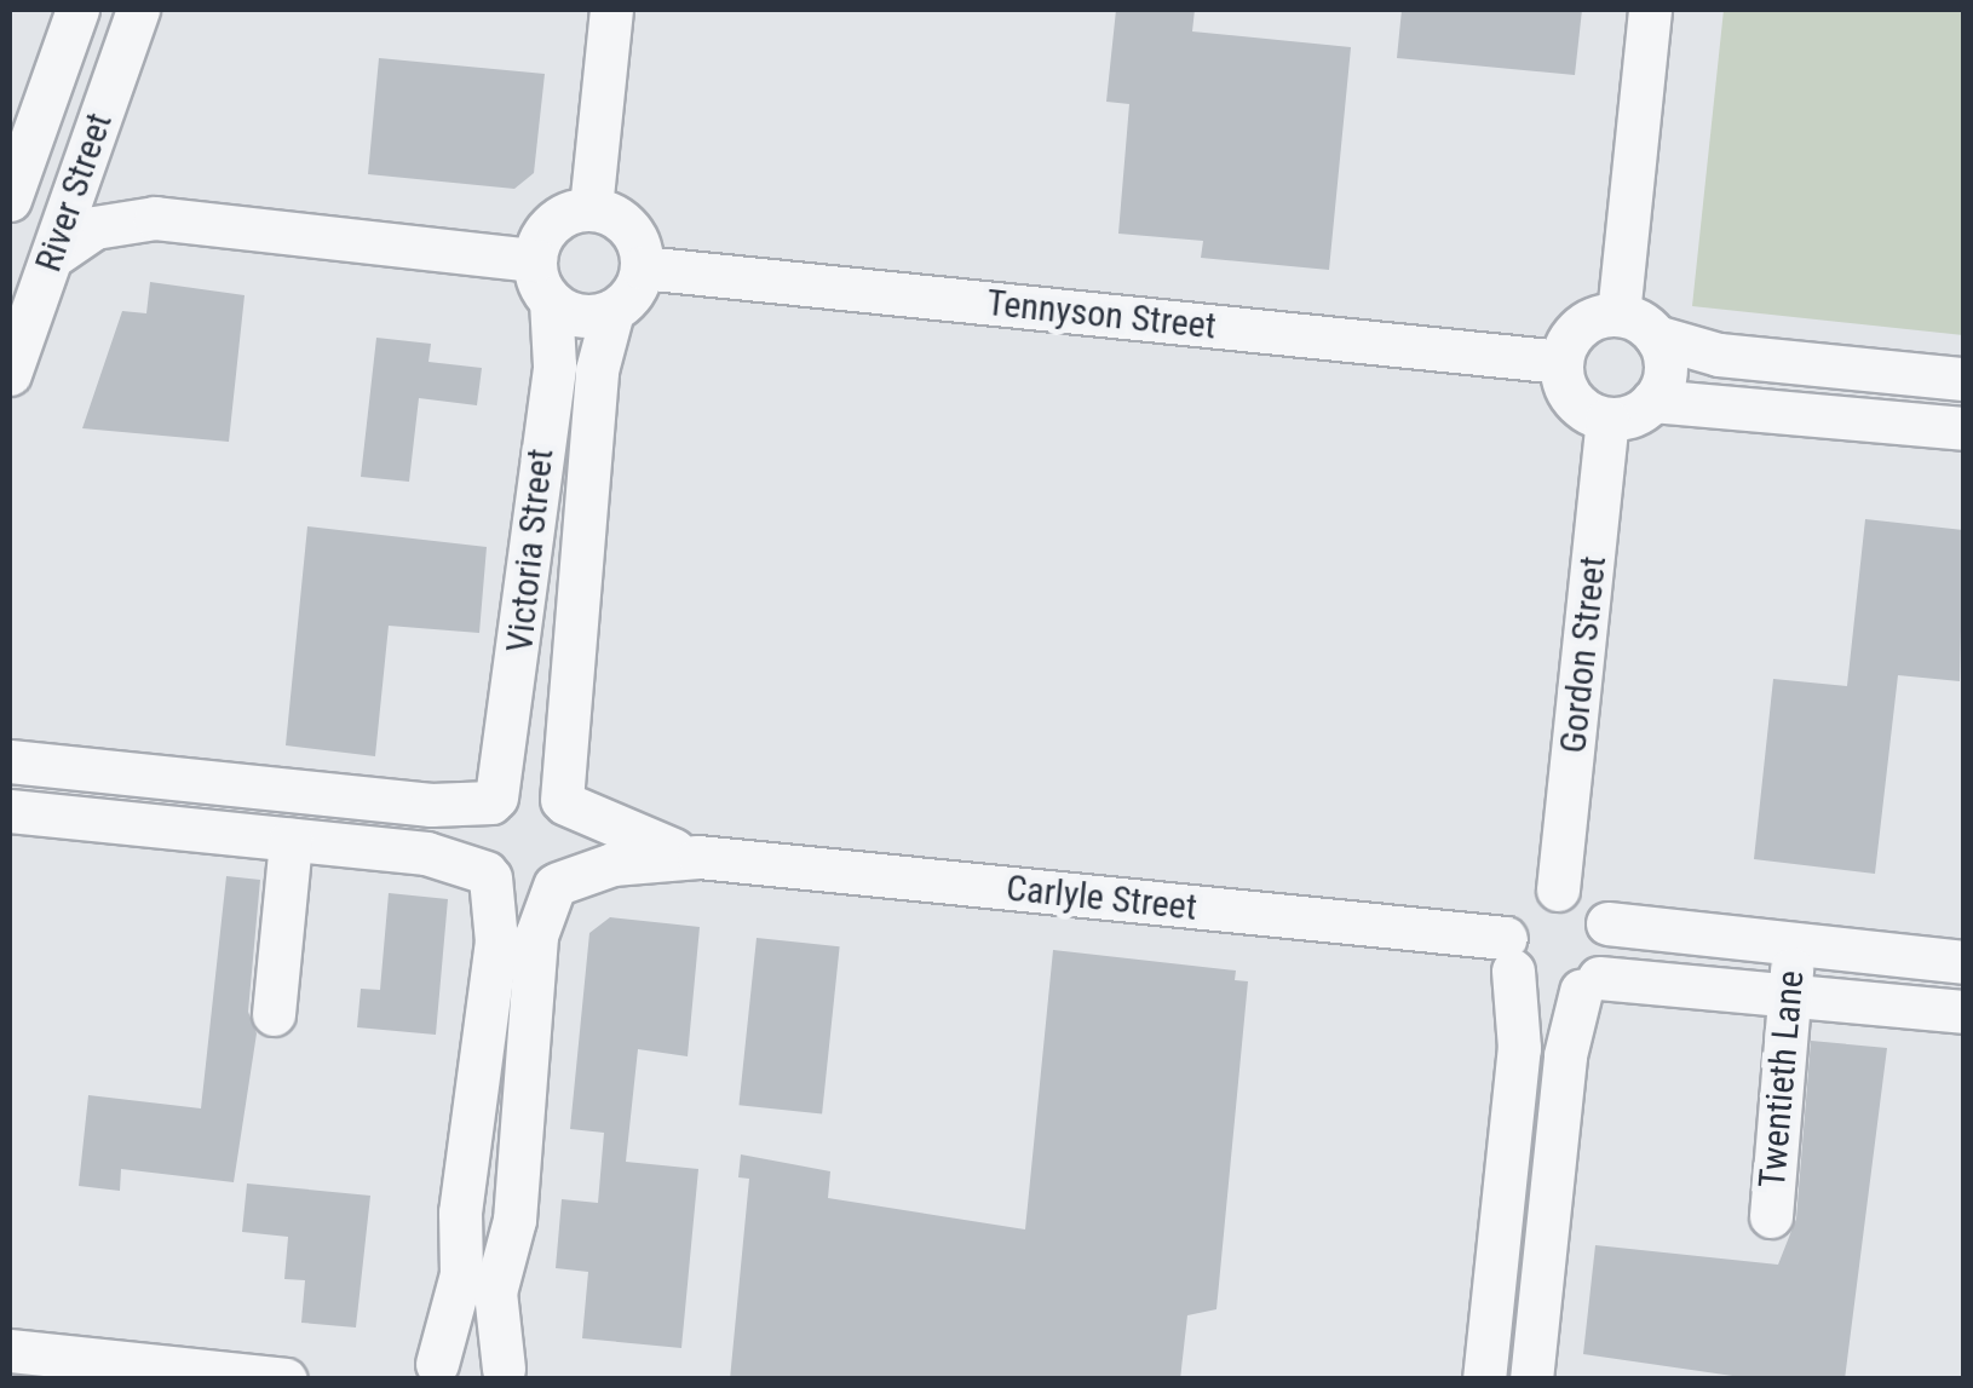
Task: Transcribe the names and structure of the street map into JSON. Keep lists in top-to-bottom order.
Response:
{
  "streets": {
    "street": [
      "River Street",
      "Tennyson Street",
      "Victoria Street",
      "Gordon Street",
      "Carlyle Street",
      "Twentieth Lane"
    ]
  },
  "crossings": [
    ["Tennyson Street", "Victoria Street"],
    ["Tennyson Street", "Gordon Street"],
    ["Victoria Street", "Carlyle Street"],
    ["Gordon Street", "Carlyle Street"]
  ]
}
